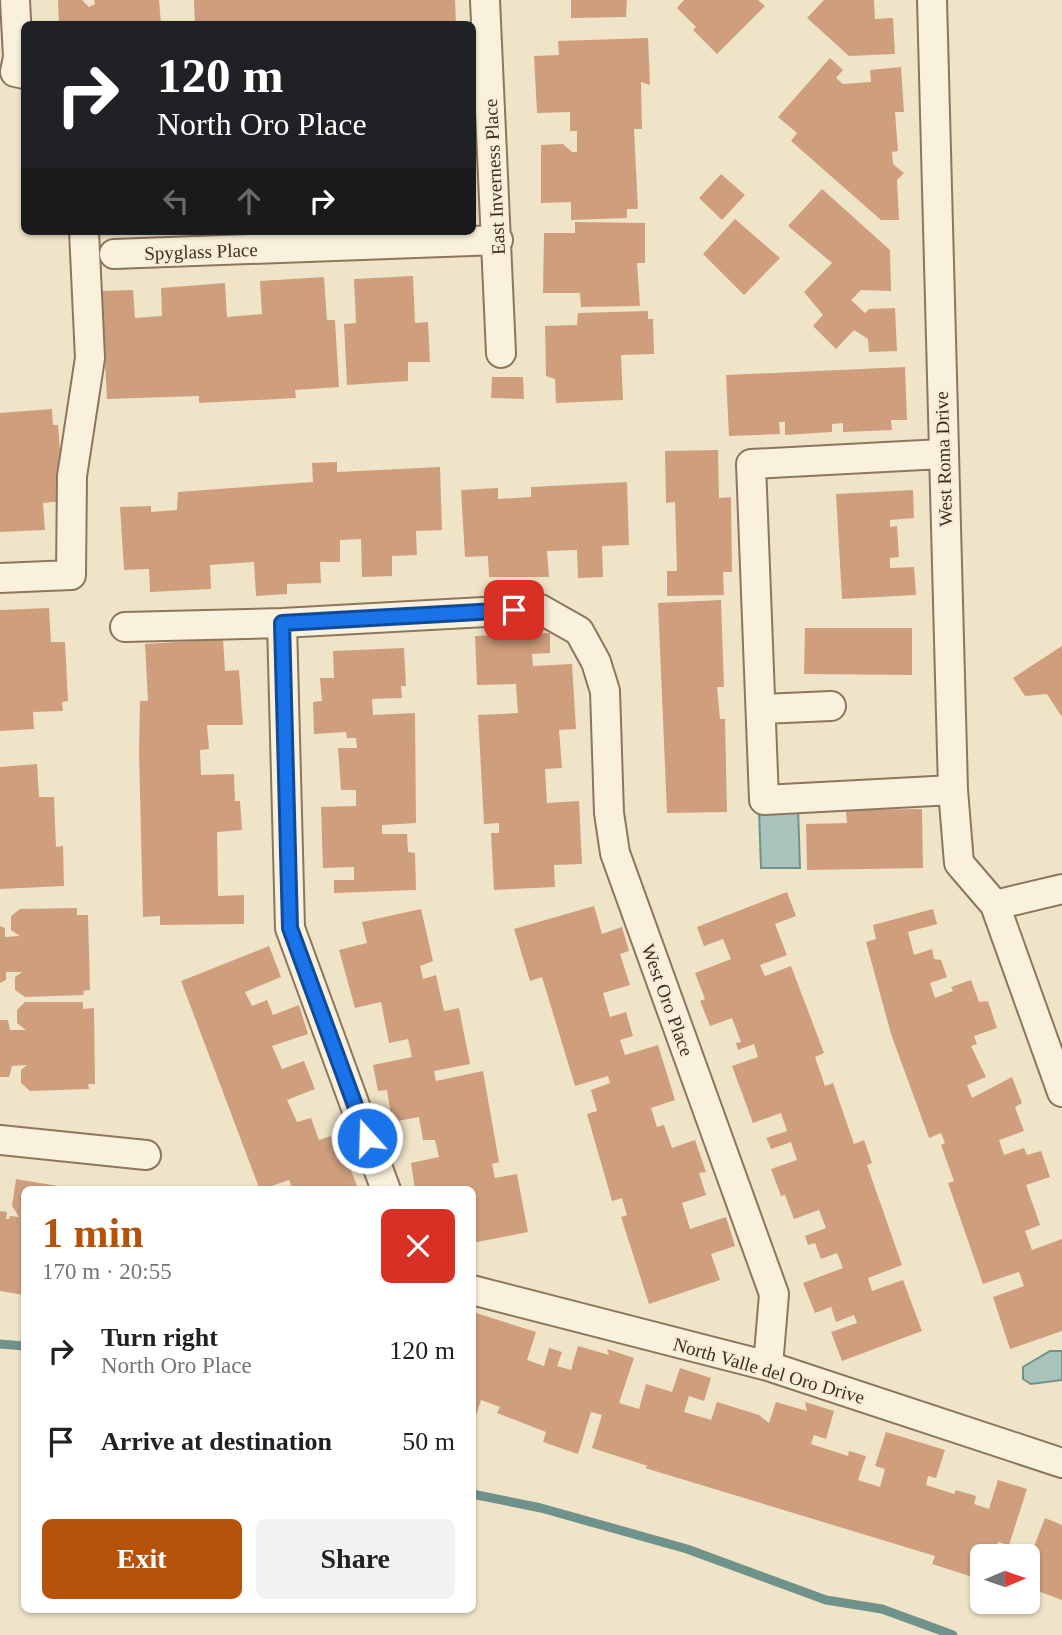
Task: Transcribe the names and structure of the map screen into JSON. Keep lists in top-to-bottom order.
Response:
{
  "streets": {
    "street": [
      "East Inverness Place",
      "Spyglass Place",
      "West Roma Drive",
      "West Oro Place",
      "North Valle del Oro Drive"
    ]
  },
  "crossings": [
    ["East Inverness Place", "Spyglass Place"],
    ["West Oro Place", "North Valle del Oro Drive"]
  ],
  "north": "right",
  "page": {
    "turn": ["120 m", "North Oro Place"],
    "heading": ["1 min", "170 m · 20:55"],
    "list": [
      {
        "name": "Turn right",
        "note": "North Oro Place",
        "value": "120 m"
      },
      {
        "name": "Arrive at destination",
        "value": "50 m"
      }
    ],
    "buttons": ["Exit", "Share"]
  }
}
